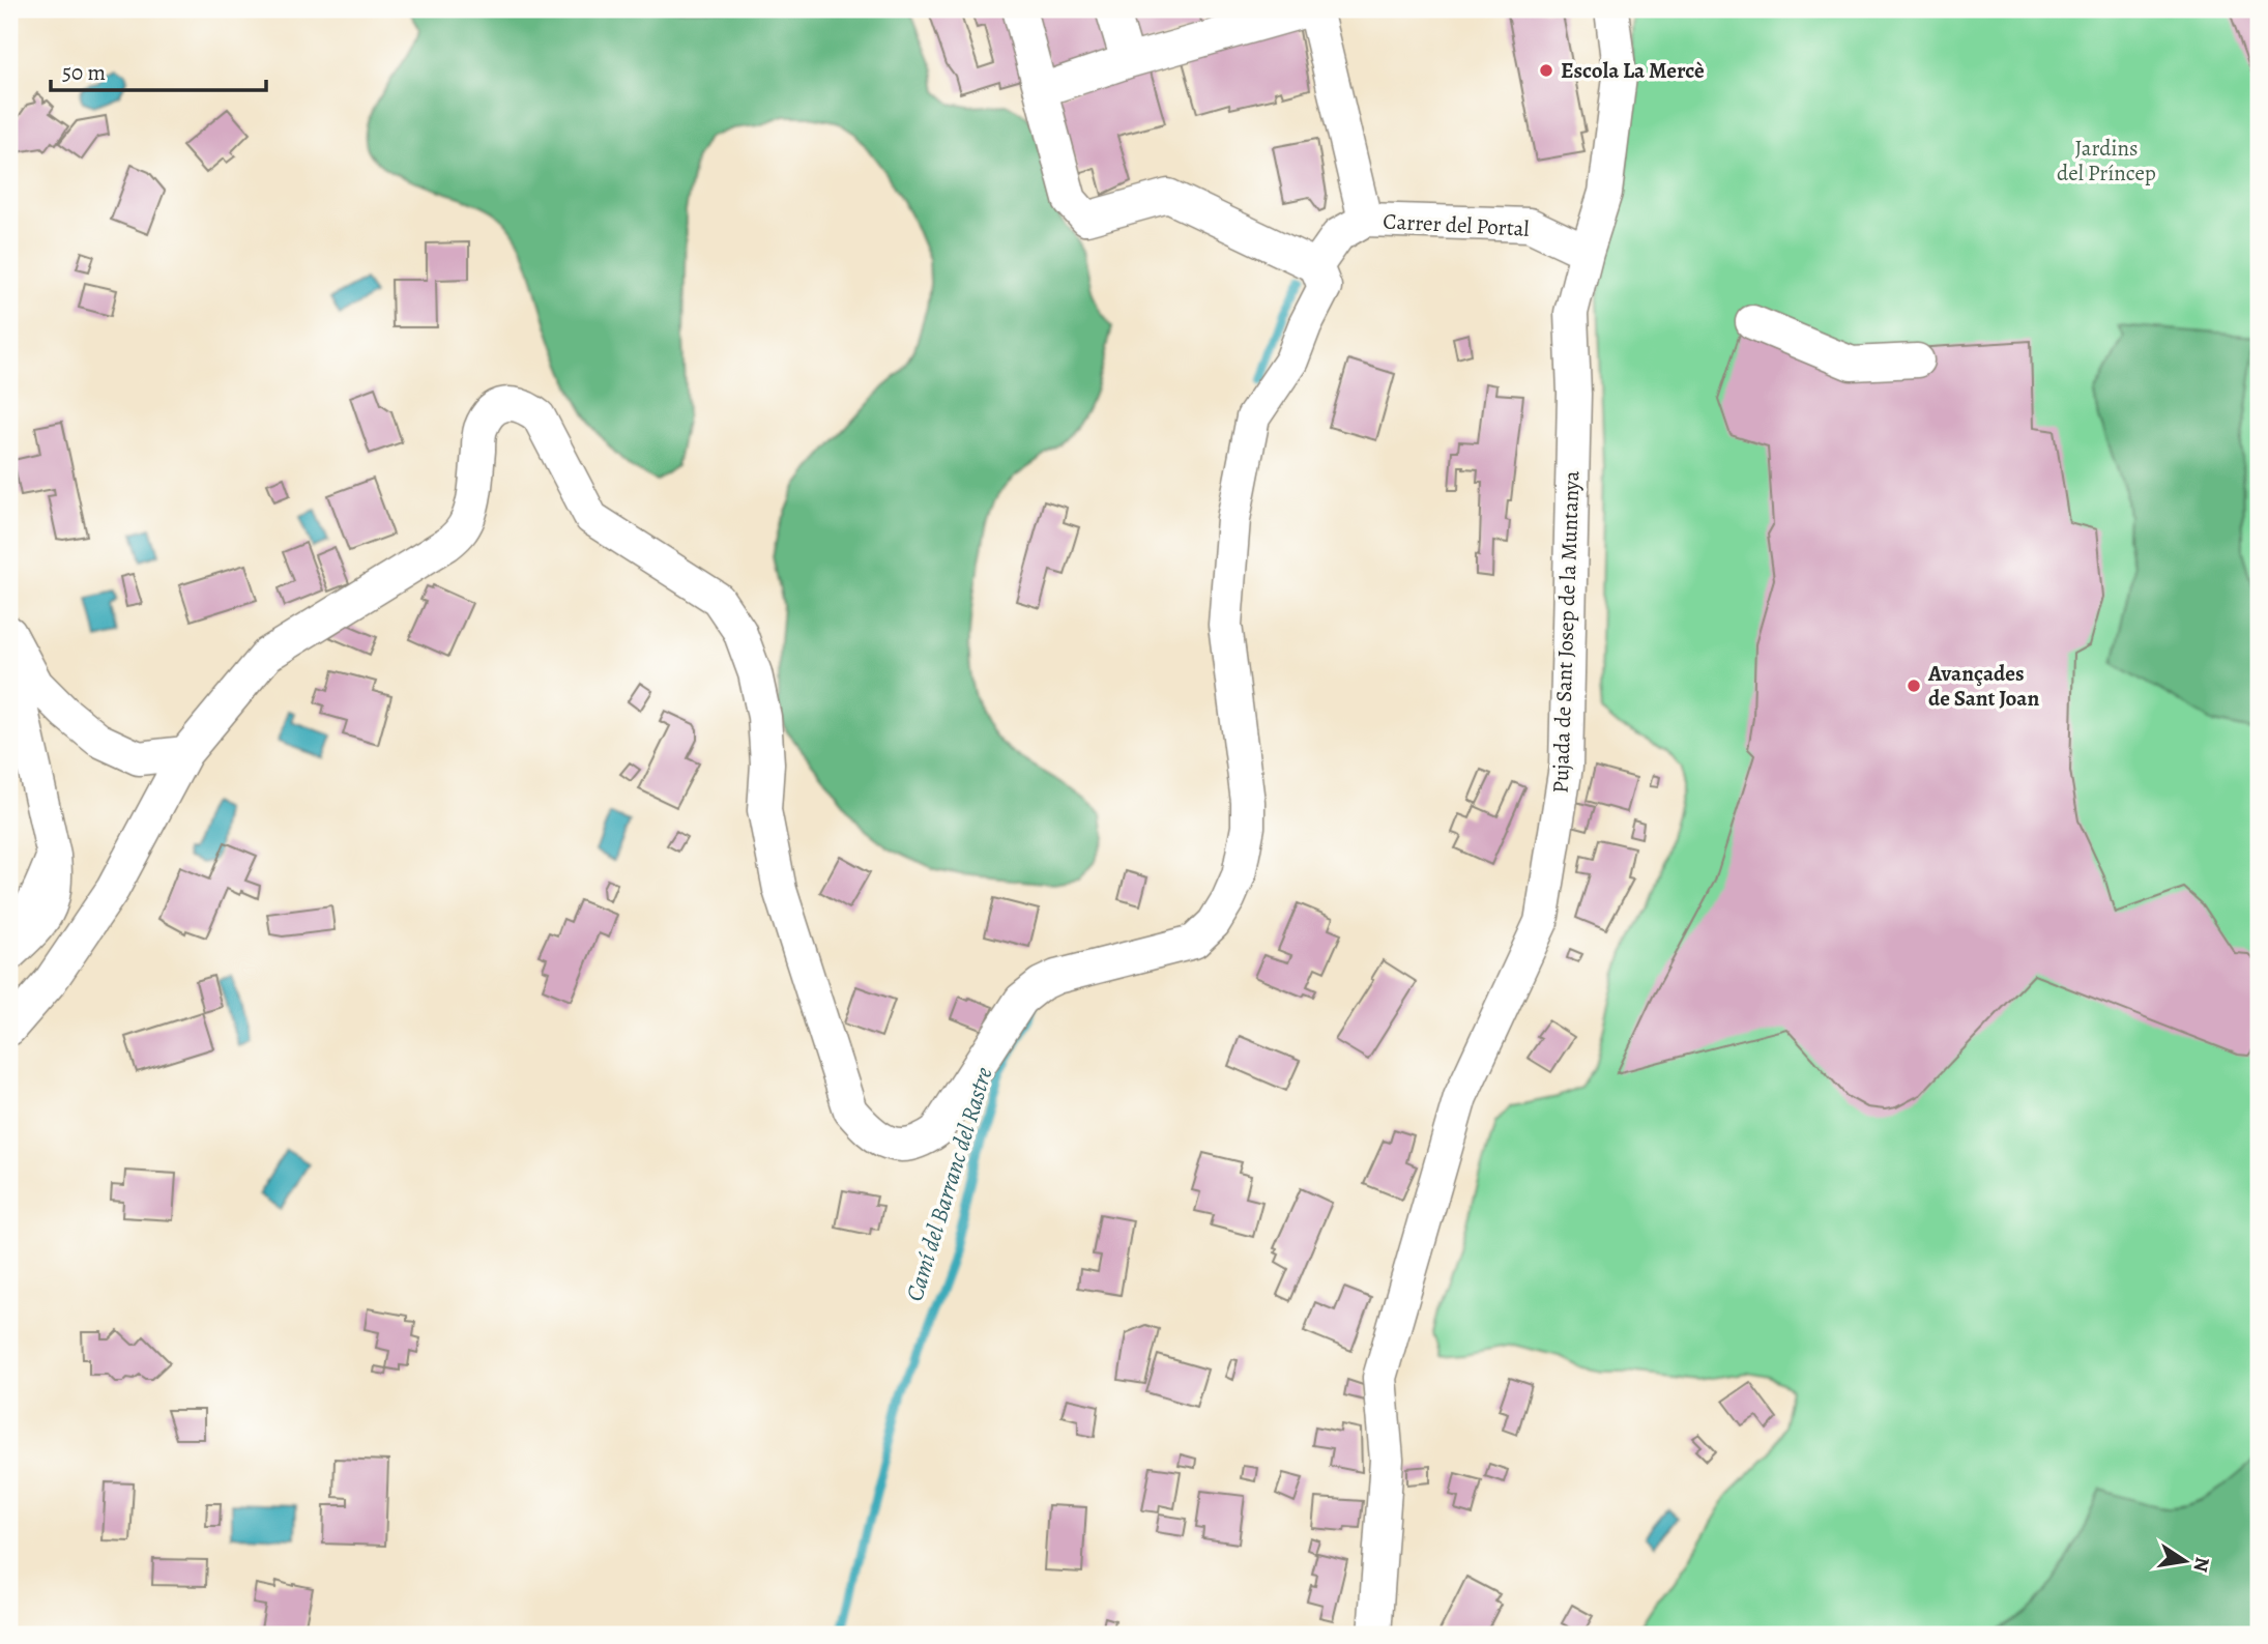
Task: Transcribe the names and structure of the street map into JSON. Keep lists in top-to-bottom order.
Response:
{
  "streets": {
    "street": ["Carrer del Portal", "Pujada de Sant Josep de la Muntanya"]
  },
  "crossings": [
    ["Carrer del Portal", "Pujada de Sant Josep de la Muntanya"]
  ],
  "water": ["Camí del Barranc del Rastre"],
  "parks": ["Jardins del Príncep"],
  "places": ["Escola La Mercè", "Avançades de Sant Joan"],
  "scale_bar": "50 m",
  "north": "right"
}
